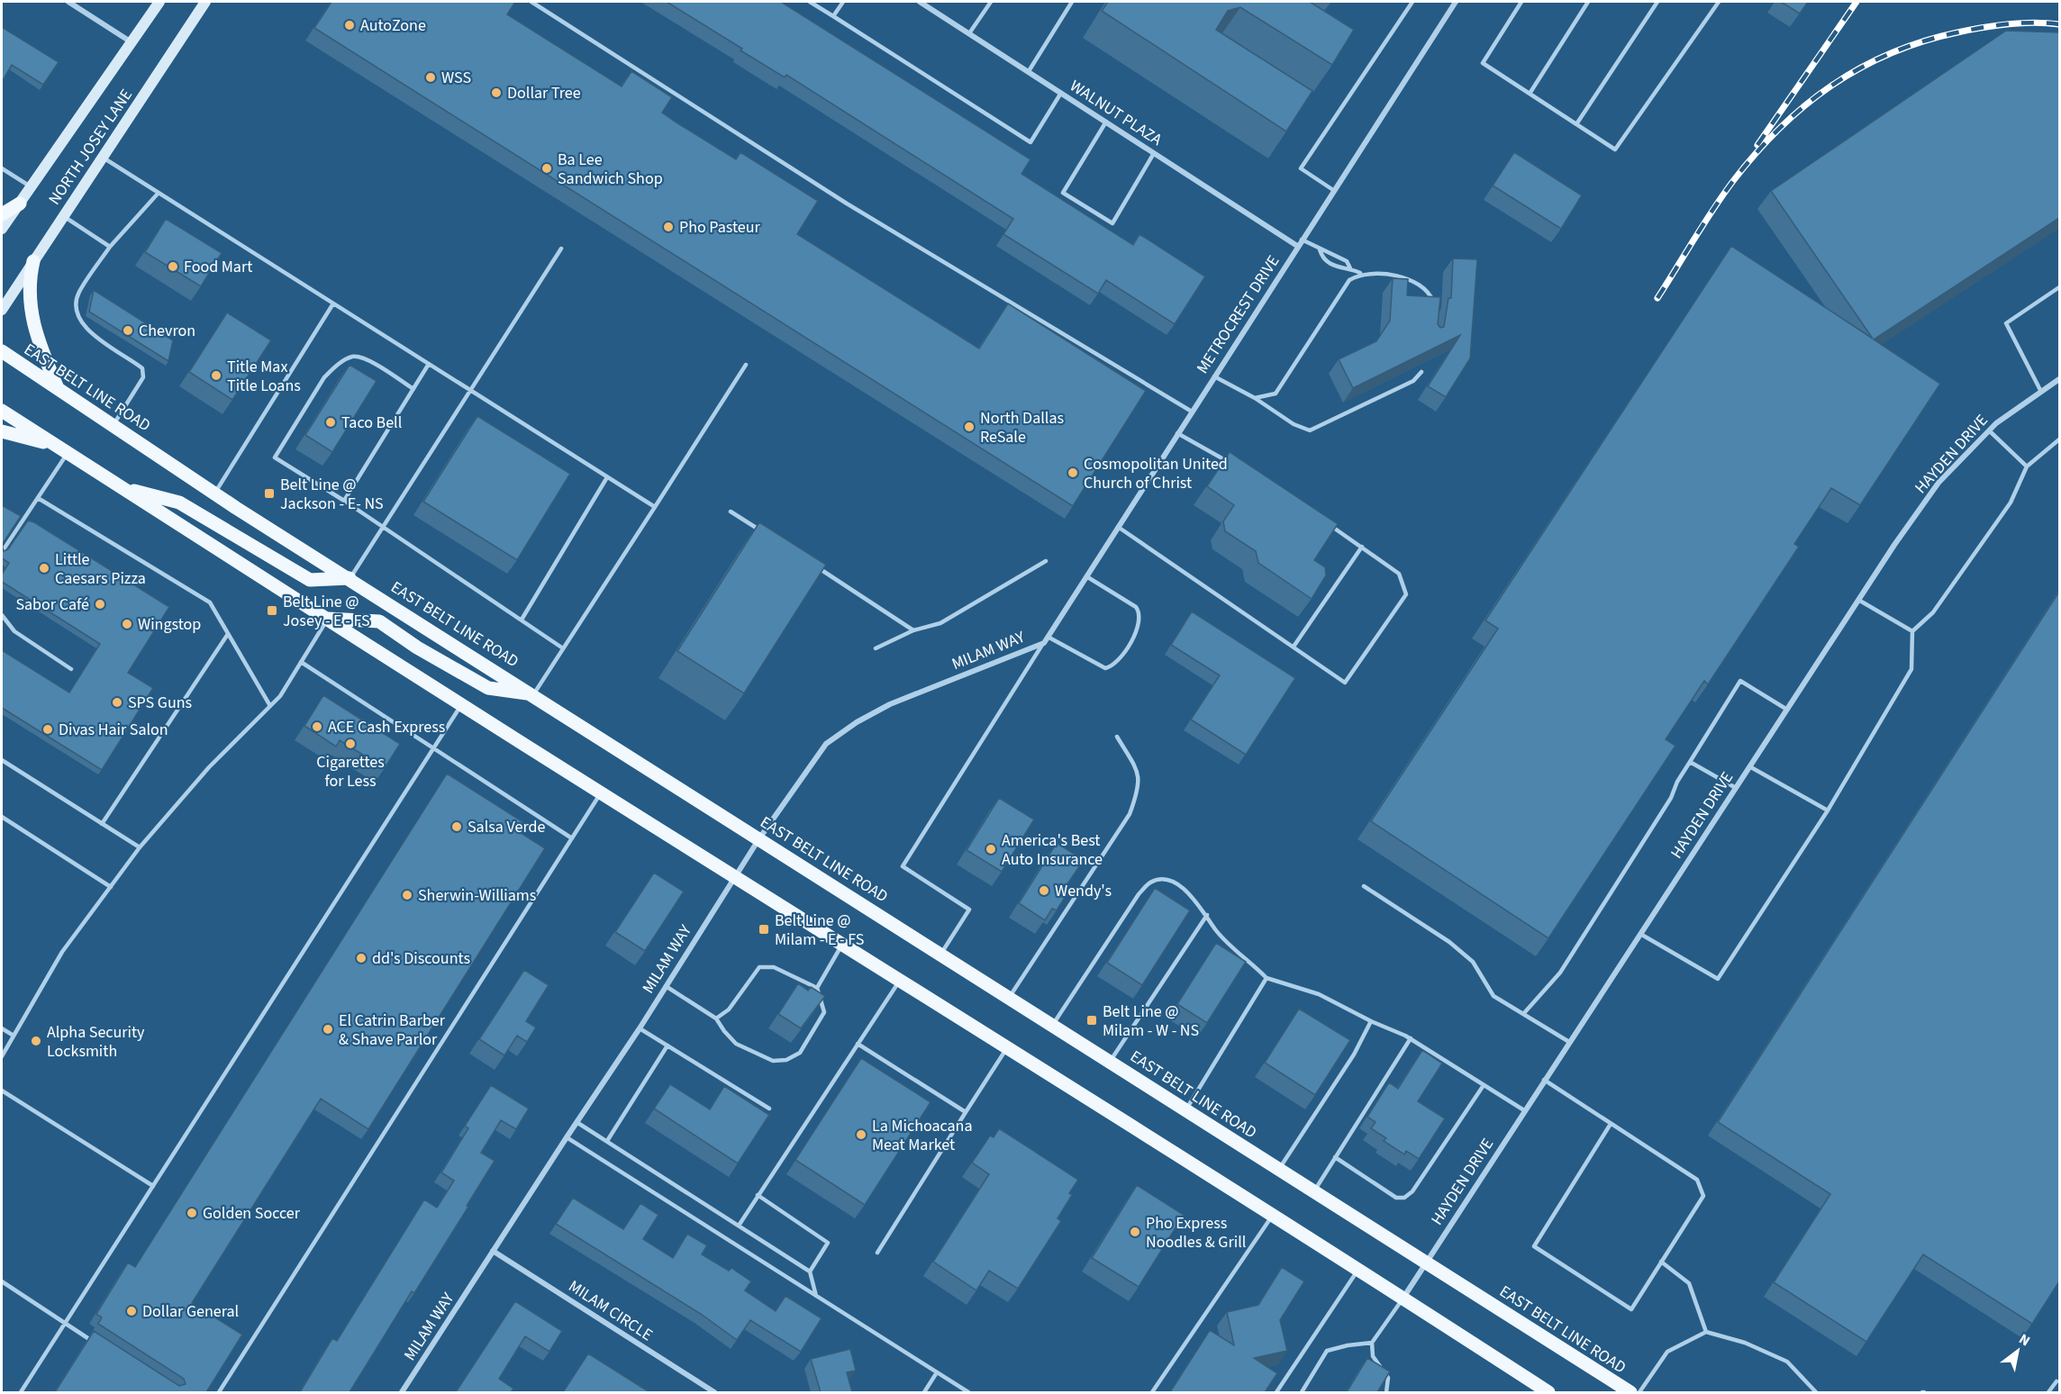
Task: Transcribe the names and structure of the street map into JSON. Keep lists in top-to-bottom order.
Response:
{
  "streets": {
    "main road": ["NORTH JOSEY LANE", "EAST BELT LINE ROAD"],
    "street": [
      "WALNUT PLAZA",
      "METROCREST DRIVE",
      "HAYDEN DRIVE",
      "MILAM WAY",
      "MILAM CIRCLE"
    ]
  },
  "crossings": [
    ["WALNUT PLAZA", "METROCREST DRIVE"],
    ["METROCREST DRIVE", "MILAM WAY"],
    ["EAST BELT LINE ROAD", "HAYDEN DRIVE"],
    ["EAST BELT LINE ROAD", "MILAM WAY"],
    ["MILAM WAY", "MILAM CIRCLE"]
  ],
  "places": {
    "other": [
      "AutoZone",
      "WSS",
      "Dollar Tree",
      "Ba Lee Sandwich Shop",
      "Pho Pasteur",
      "Food Mart",
      "Chevron",
      "Title Max Title Loans",
      "Taco Bell",
      "North Dallas ReSale",
      "Cosmopolitan United Church of Christ",
      "Little Caesars Pizza",
      "Sabor Café",
      "Wingstop",
      "SPS Guns",
      "ACE Cash Express",
      "Divas Hair Salon",
      "Cigarettes for Less",
      "Salsa Verde",
      "America's Best Auto Insurance",
      "Wendy's",
      "Sherwin-Williams",
      "dd's Discounts",
      "El Catrin Barber & Shave Parlor",
      "Alpha Security Locksmith",
      "La Michoacana Meat Market",
      "Golden Soccer",
      "Pho Express Noodles & Grill",
      "Dollar General"
    ],
    "transit": [
      "Belt Line @ Jackson - E- NS",
      "Belt Line @ Josey - E - FS",
      "Belt Line @ Milam - E - FS",
      "Belt Line @ Milam - W - NS"
    ]
  },
  "north": "top right"
}
